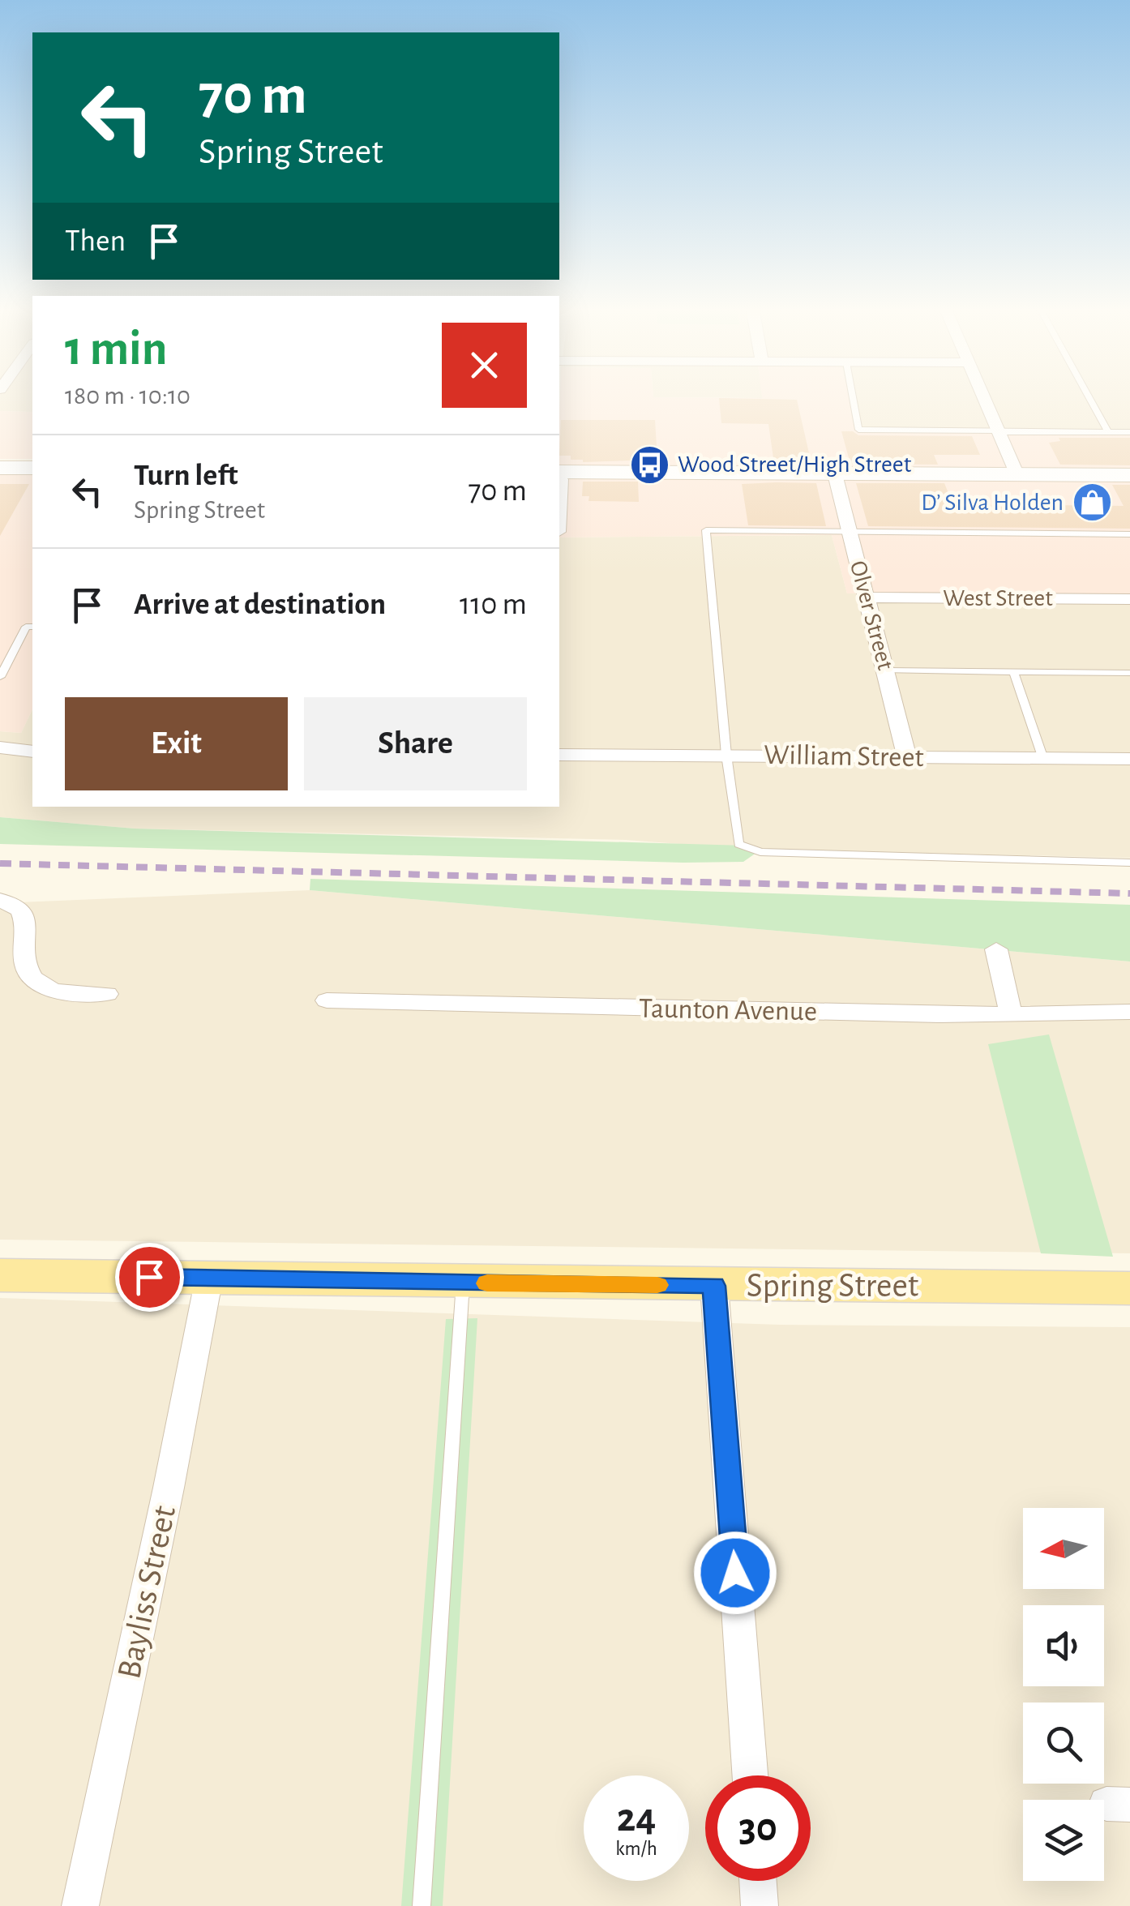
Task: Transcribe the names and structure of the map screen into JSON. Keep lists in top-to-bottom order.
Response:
{
  "streets": {
    "main road": ["Spring Street"],
    "street": [
      "West Street",
      "Olver Street",
      "William Street",
      "Taunton Avenue",
      "Bayliss Street"
    ]
  },
  "crossings": [
    ["West Street", "Olver Street"],
    ["Olver Street", "William Street"],
    ["Spring Street", "Bayliss Street"]
  ],
  "places": {
    "bus stop": ["Wood Street/High Street"],
    "shop": ["D’ Silva Holden"]
  },
  "north": "left",
  "page": {
    "turn": ["70 m", "Spring Street"],
    "then": "Then",
    "heading": ["1 min", "180 m · 10:10"],
    "list": [
      {
        "name": "Turn left",
        "note": "Spring Street",
        "value": "70 m"
      },
      {
        "name": "Arrive at destination",
        "value": "110 m"
      }
    ],
    "buttons": ["Exit", "Share"],
    "speed": "24 km/h",
    "limit": "30"
  }
}
